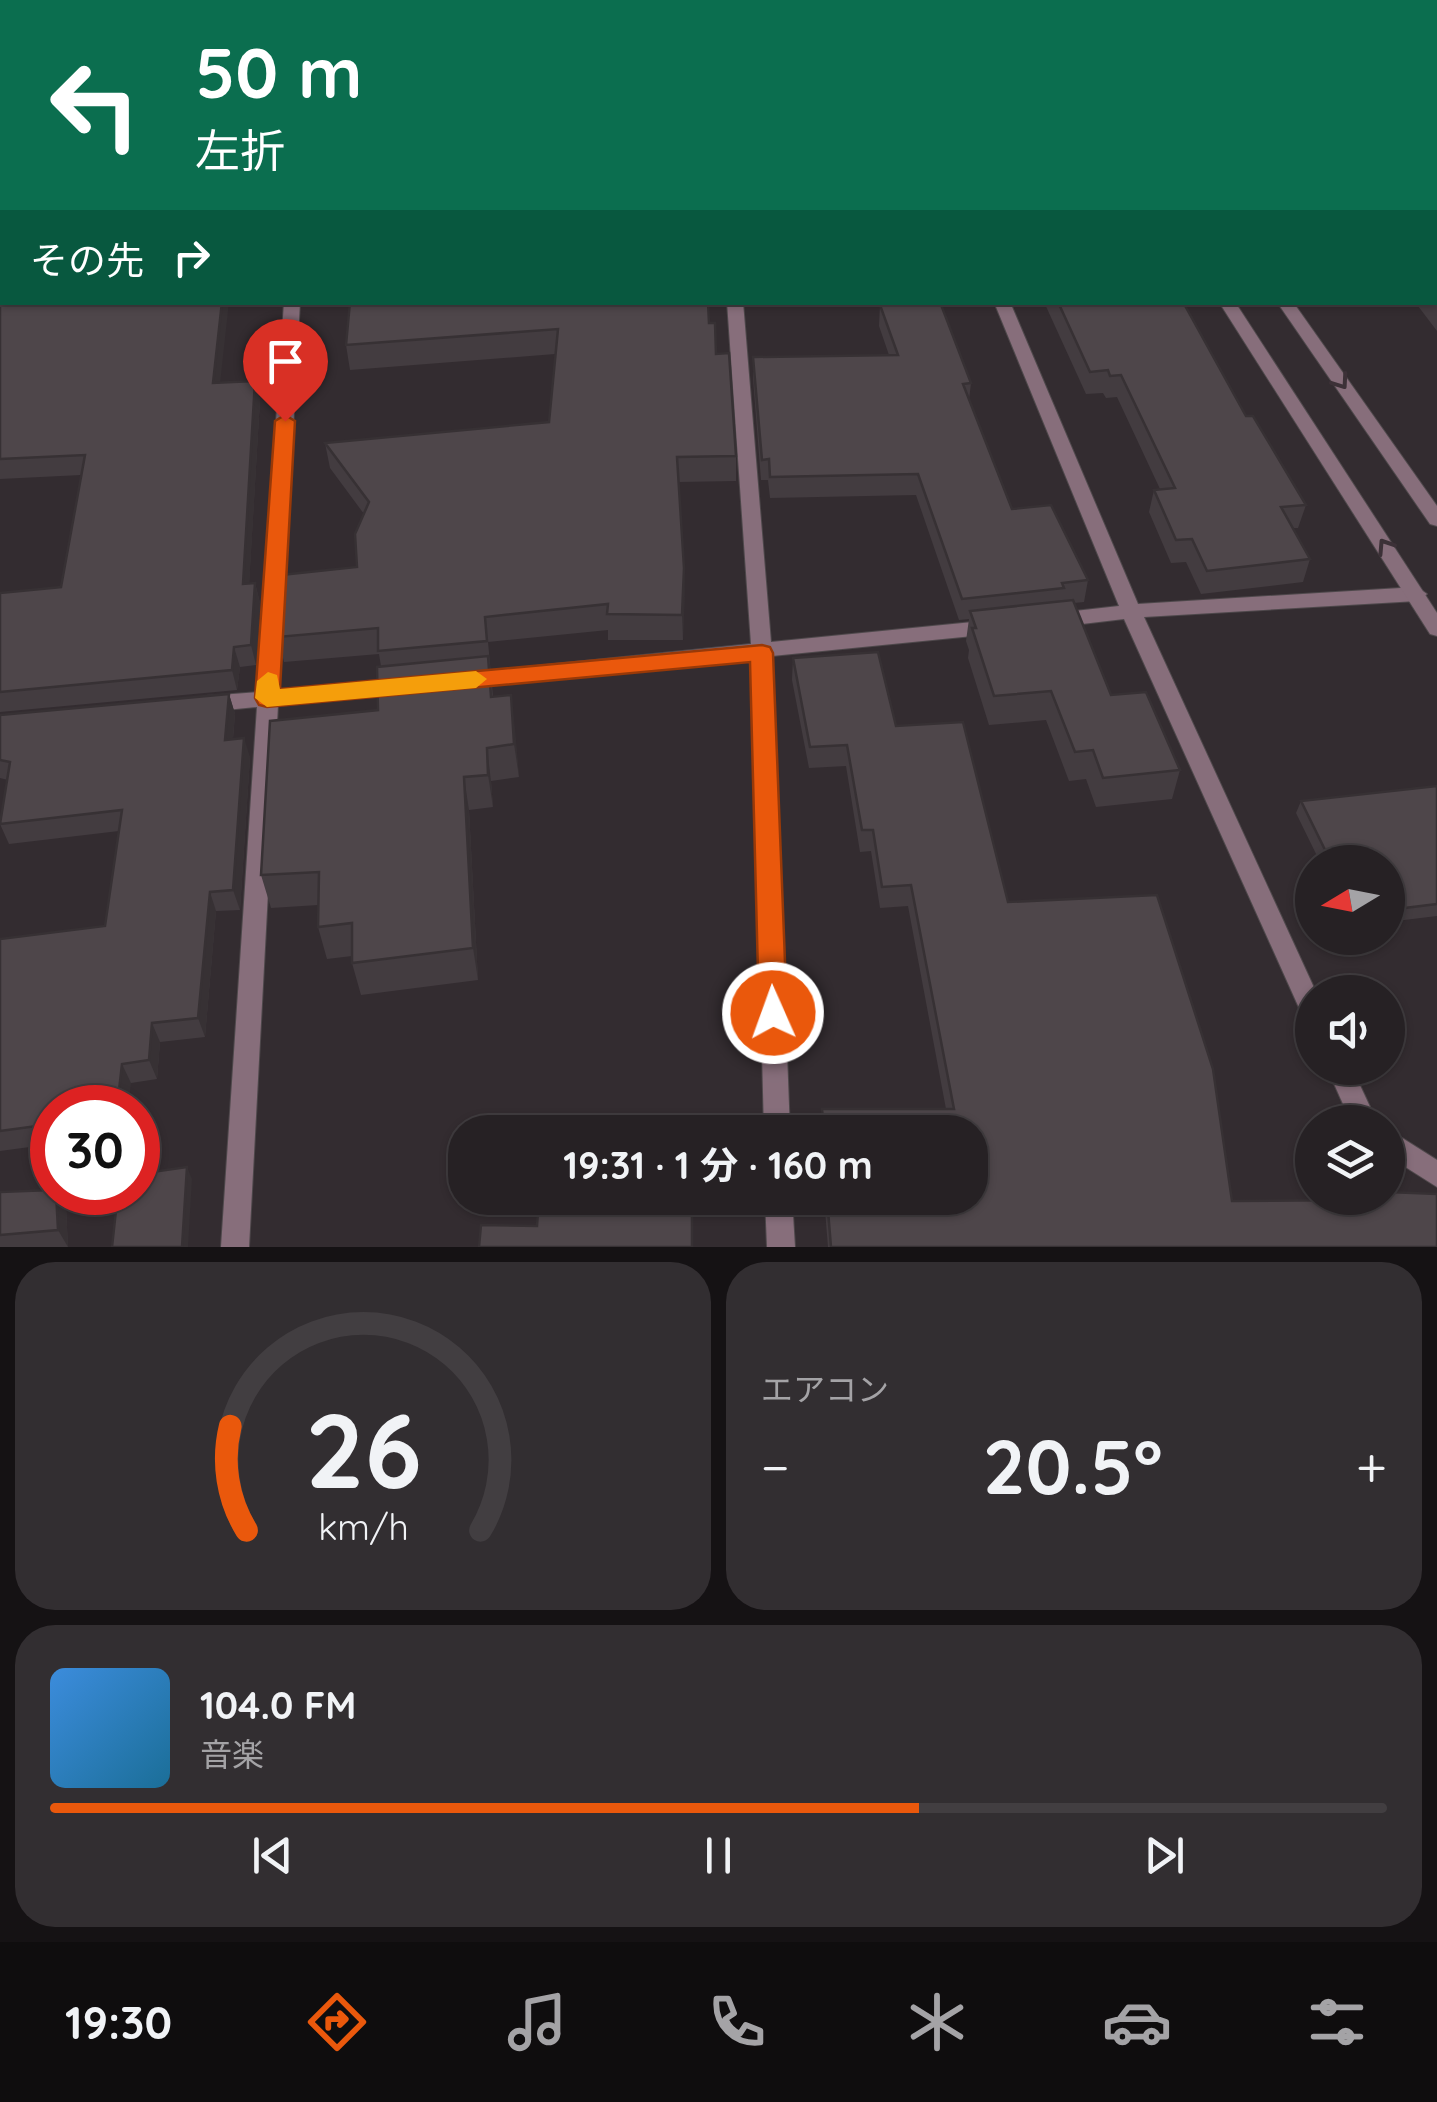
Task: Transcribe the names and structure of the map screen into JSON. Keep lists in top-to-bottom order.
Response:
{
  "north": "left",
  "page": {
    "turn": ["50 m", "左折"],
    "then": "その先",
    "limit": "30",
    "trip": "19:31 · 1 分 · 160 m",
    "tile": "エアコン",
    "heat": ["−", "20.5°", "+"],
    "song": ["104.0 FM", "音楽"],
    "tabs": "19:30",
    "gauge": ["26", "km/h"]
  }
}
